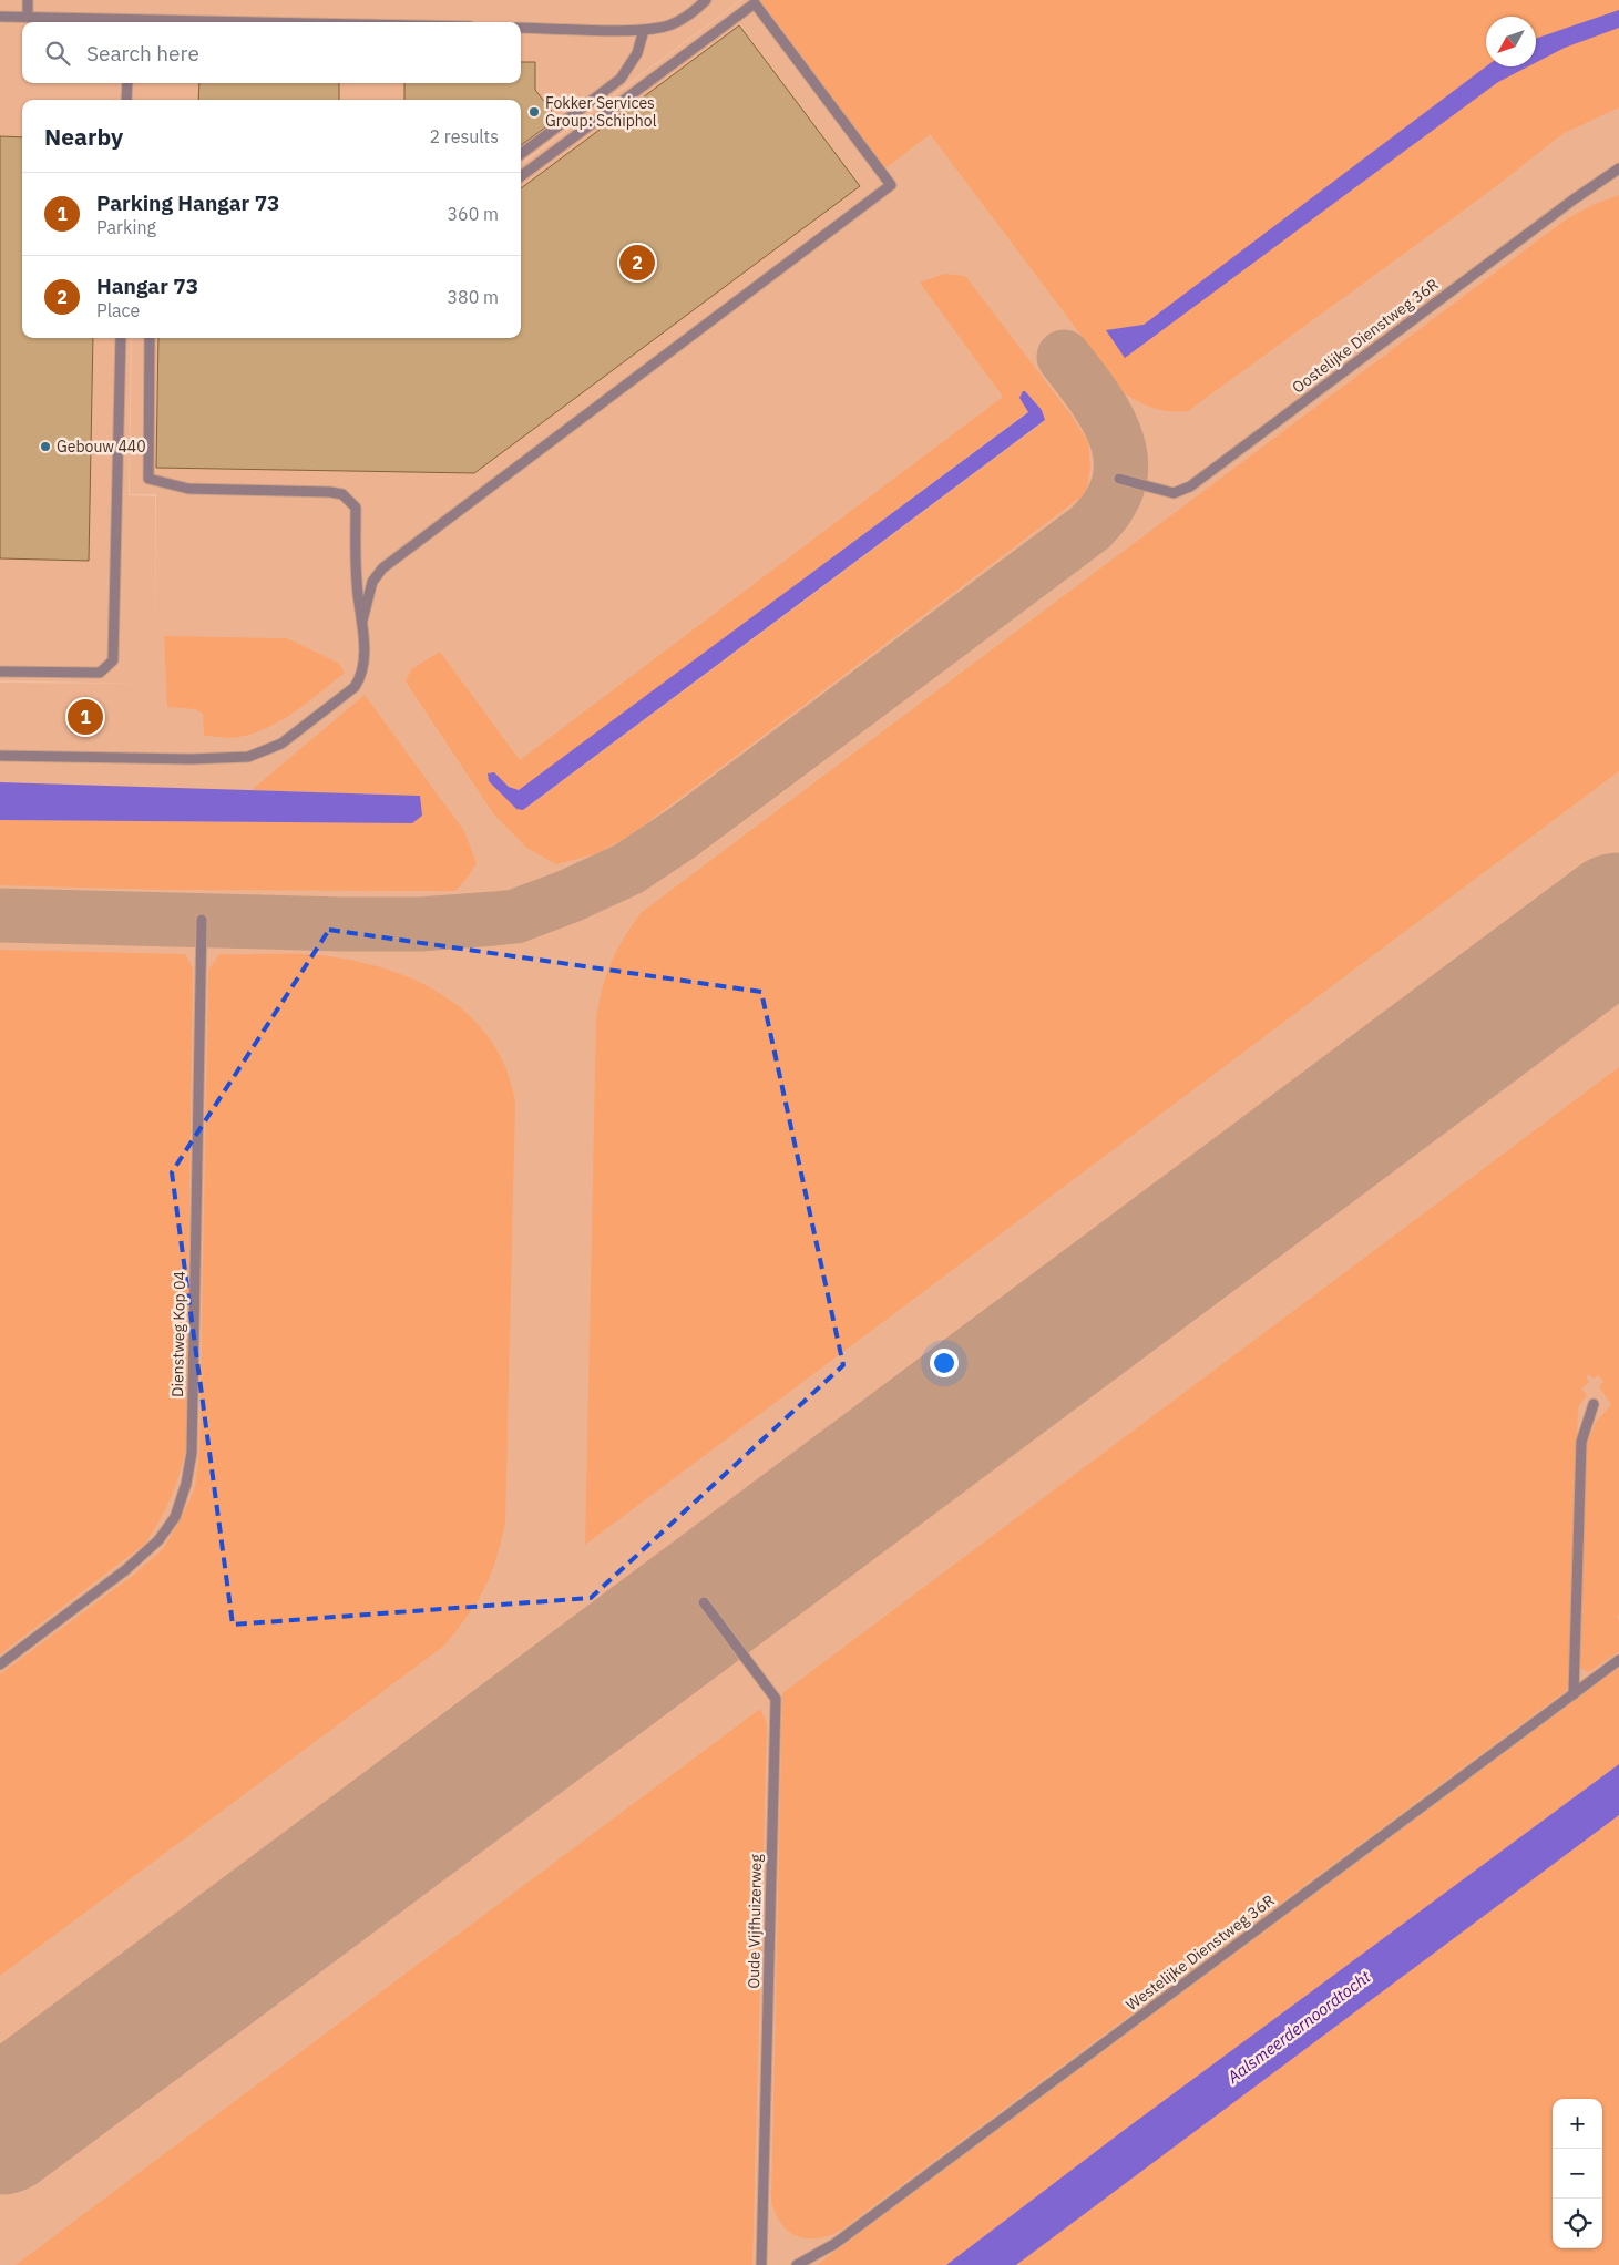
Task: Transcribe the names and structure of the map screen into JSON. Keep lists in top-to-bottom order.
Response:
{
  "streets": {
    "lane": [
      "Oostelijke Dienstweg 36R",
      "Dienstweg Kop 04",
      "Oude Vijfhuizerweg",
      "Westelijke Dienstweg 36R"
    ]
  },
  "water": ["Aalsmeerdernoordtocht"],
  "places": ["Fokker Services Group: Schiphol", "Gebouw 440"],
  "north": "bottom left",
  "page": {
    "search": "Search here",
    "heading": ["Nearby", "2 results"],
    "list": [
      {
        "mark": "1",
        "name": "Parking Hangar 73",
        "note": "Parking",
        "value": "360 m"
      },
      {
        "mark": "2",
        "name": "Hangar 73",
        "note": "Place",
        "value": "380 m"
      }
    ],
    "pins": ["2", "1"],
    "map_buttons": ["+", "−"]
  }
}
